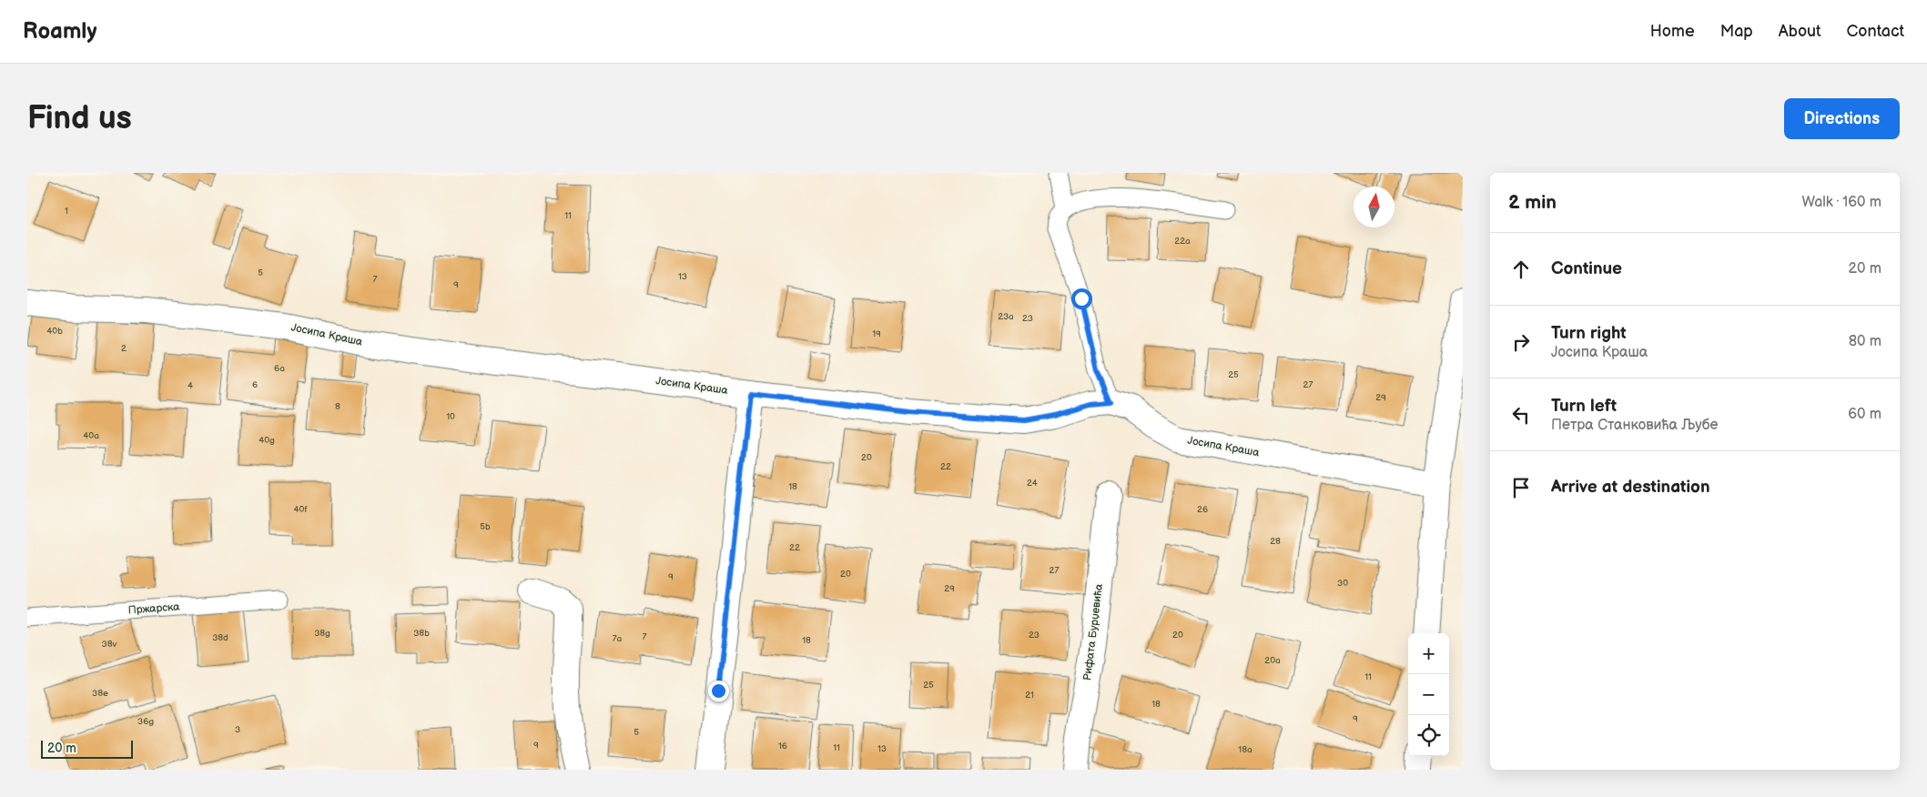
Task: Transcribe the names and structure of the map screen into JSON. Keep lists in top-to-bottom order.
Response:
{
  "streets": {
    "street": ["Јосипа Краша", "Рифата Бурџевића"],
    "lane": ["Пржарска"]
  },
  "house_numbers": [
    "1",
    "11",
    "22a",
    "5",
    "13",
    "7",
    "9",
    "23a",
    "23",
    "40b",
    "19",
    "2",
    "6a",
    "25",
    "6",
    "27",
    "4",
    "29",
    "8",
    "10",
    "40a",
    "40g",
    "20",
    "22",
    "24",
    "18",
    "40f",
    "26",
    "5b",
    "28",
    "22",
    "27",
    "20",
    "9",
    "30",
    "29",
    "38g",
    "38b",
    "23",
    "20",
    "7",
    "38d",
    "7a",
    "18",
    "38v",
    "20a",
    "11",
    "25",
    "38e",
    "21",
    "18",
    "9",
    "36g",
    "3",
    "5",
    "9",
    "16",
    "11",
    "13",
    "18a"
  ],
  "scale_bar": "20 m",
  "north": "top",
  "page": {
    "header": "Roamly",
    "nav": [
      "Home",
      "Map",
      "About",
      "Contact"
    ],
    "buttons": "Directions",
    "title": "Find us",
    "heading": ["2 min", "Walk · 160 m"],
    "list": [
      ["Continue", "20 m"],
      ["Turn right", "Јосипа Краша", "80 m"],
      ["Turn left", "Петра Станковића Љубе", "60 m"],
      "Arrive at destination"
    ],
    "map_buttons": ["+", "−"],
    "scale": "20 m"
  }
}
